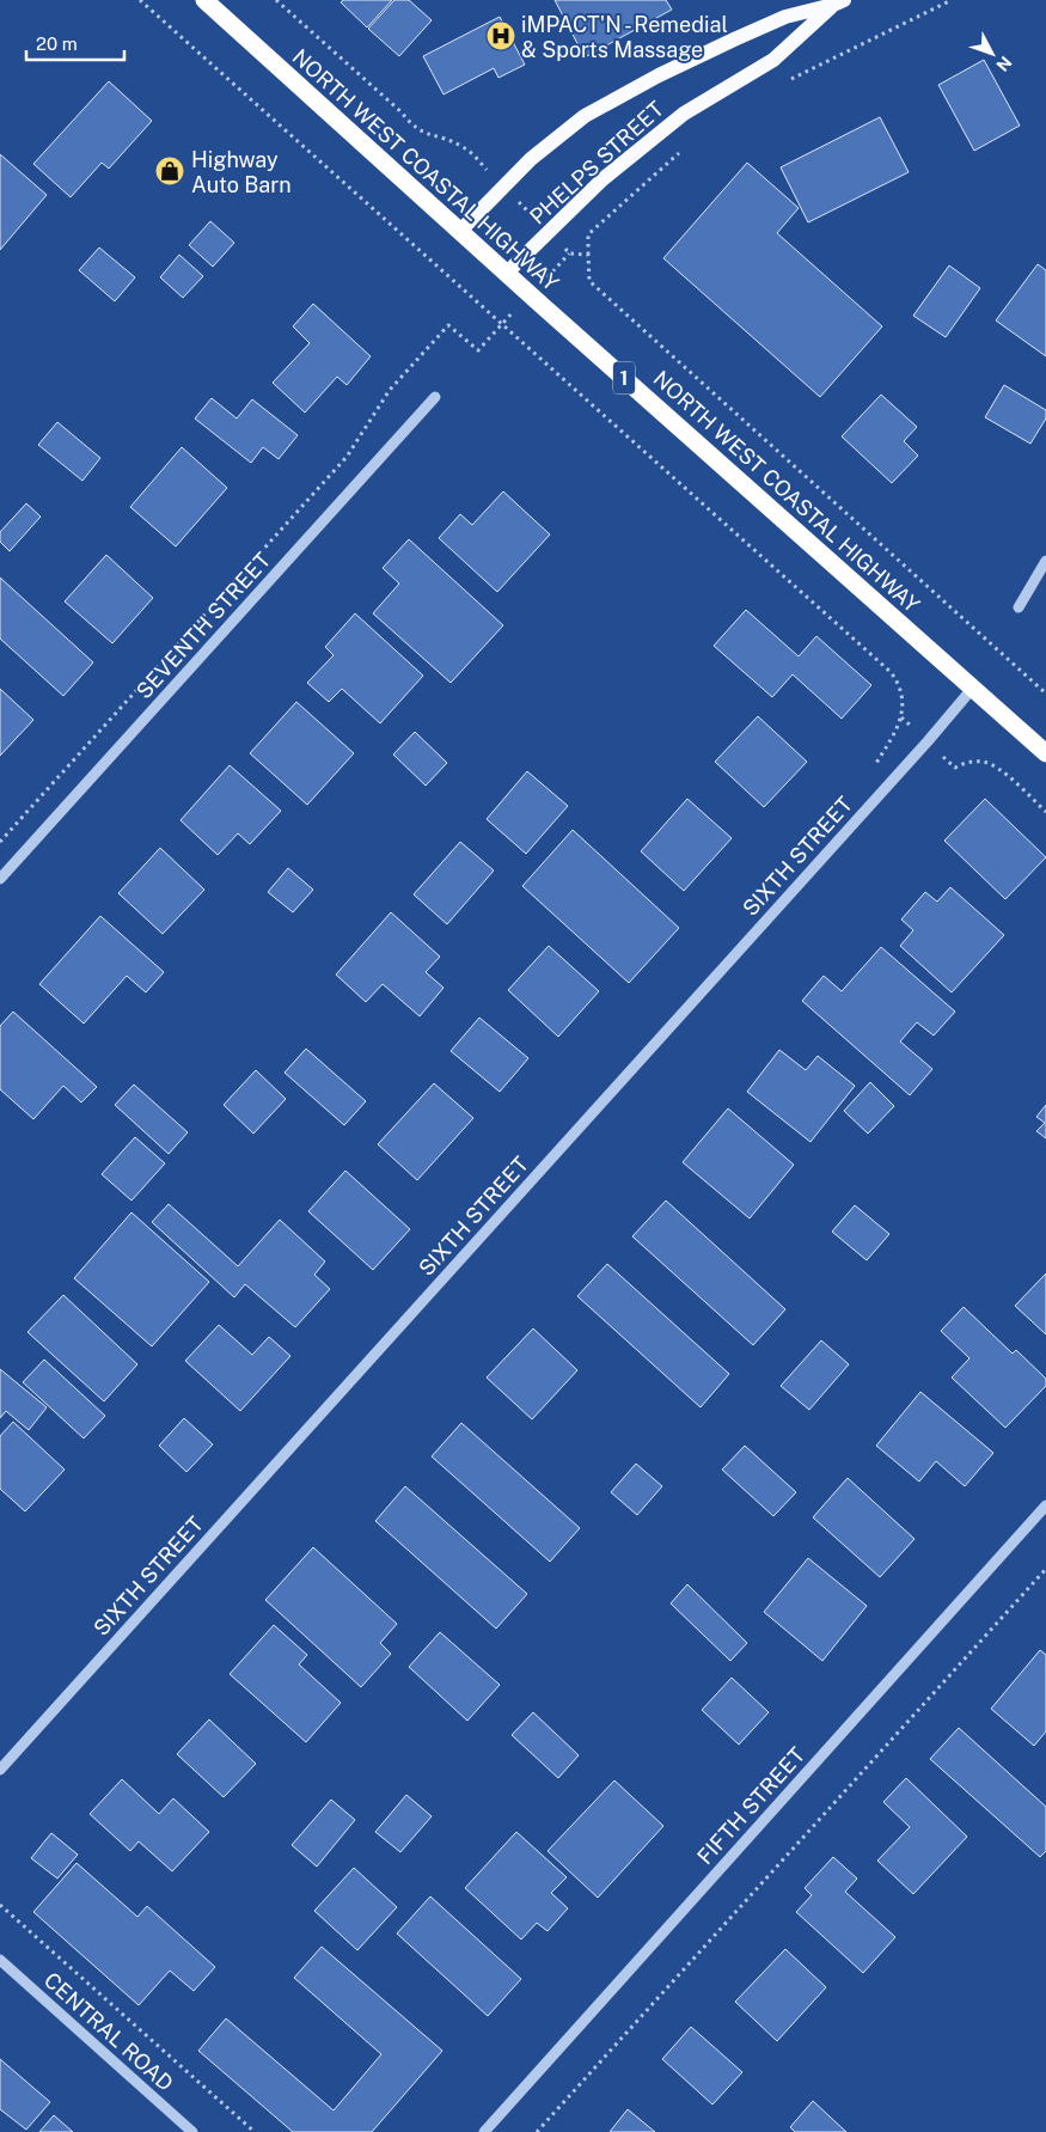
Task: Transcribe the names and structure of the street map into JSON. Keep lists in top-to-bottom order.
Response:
{
  "streets": {
    "highway": ["NORTH WEST COASTAL HIGHWAY", "1"],
    "main road": ["PHELPS STREET"],
    "street": [
      "SEVENTH STREET",
      "SIXTH STREET",
      "FIFTH STREET",
      "CENTRAL ROAD"
    ]
  },
  "crossings": [
    ["PHELPS STREET", "NORTH WEST COASTAL HIGHWAY"],
    ["NORTH WEST COASTAL HIGHWAY", "SIXTH STREET"]
  ],
  "places": {
    "hospital": ["iMPACT'N - Remedial & Sports Massage"],
    "shop": ["Highway Auto Barn"]
  },
  "scale_bar": "20 m",
  "north": "bottom right"
}
